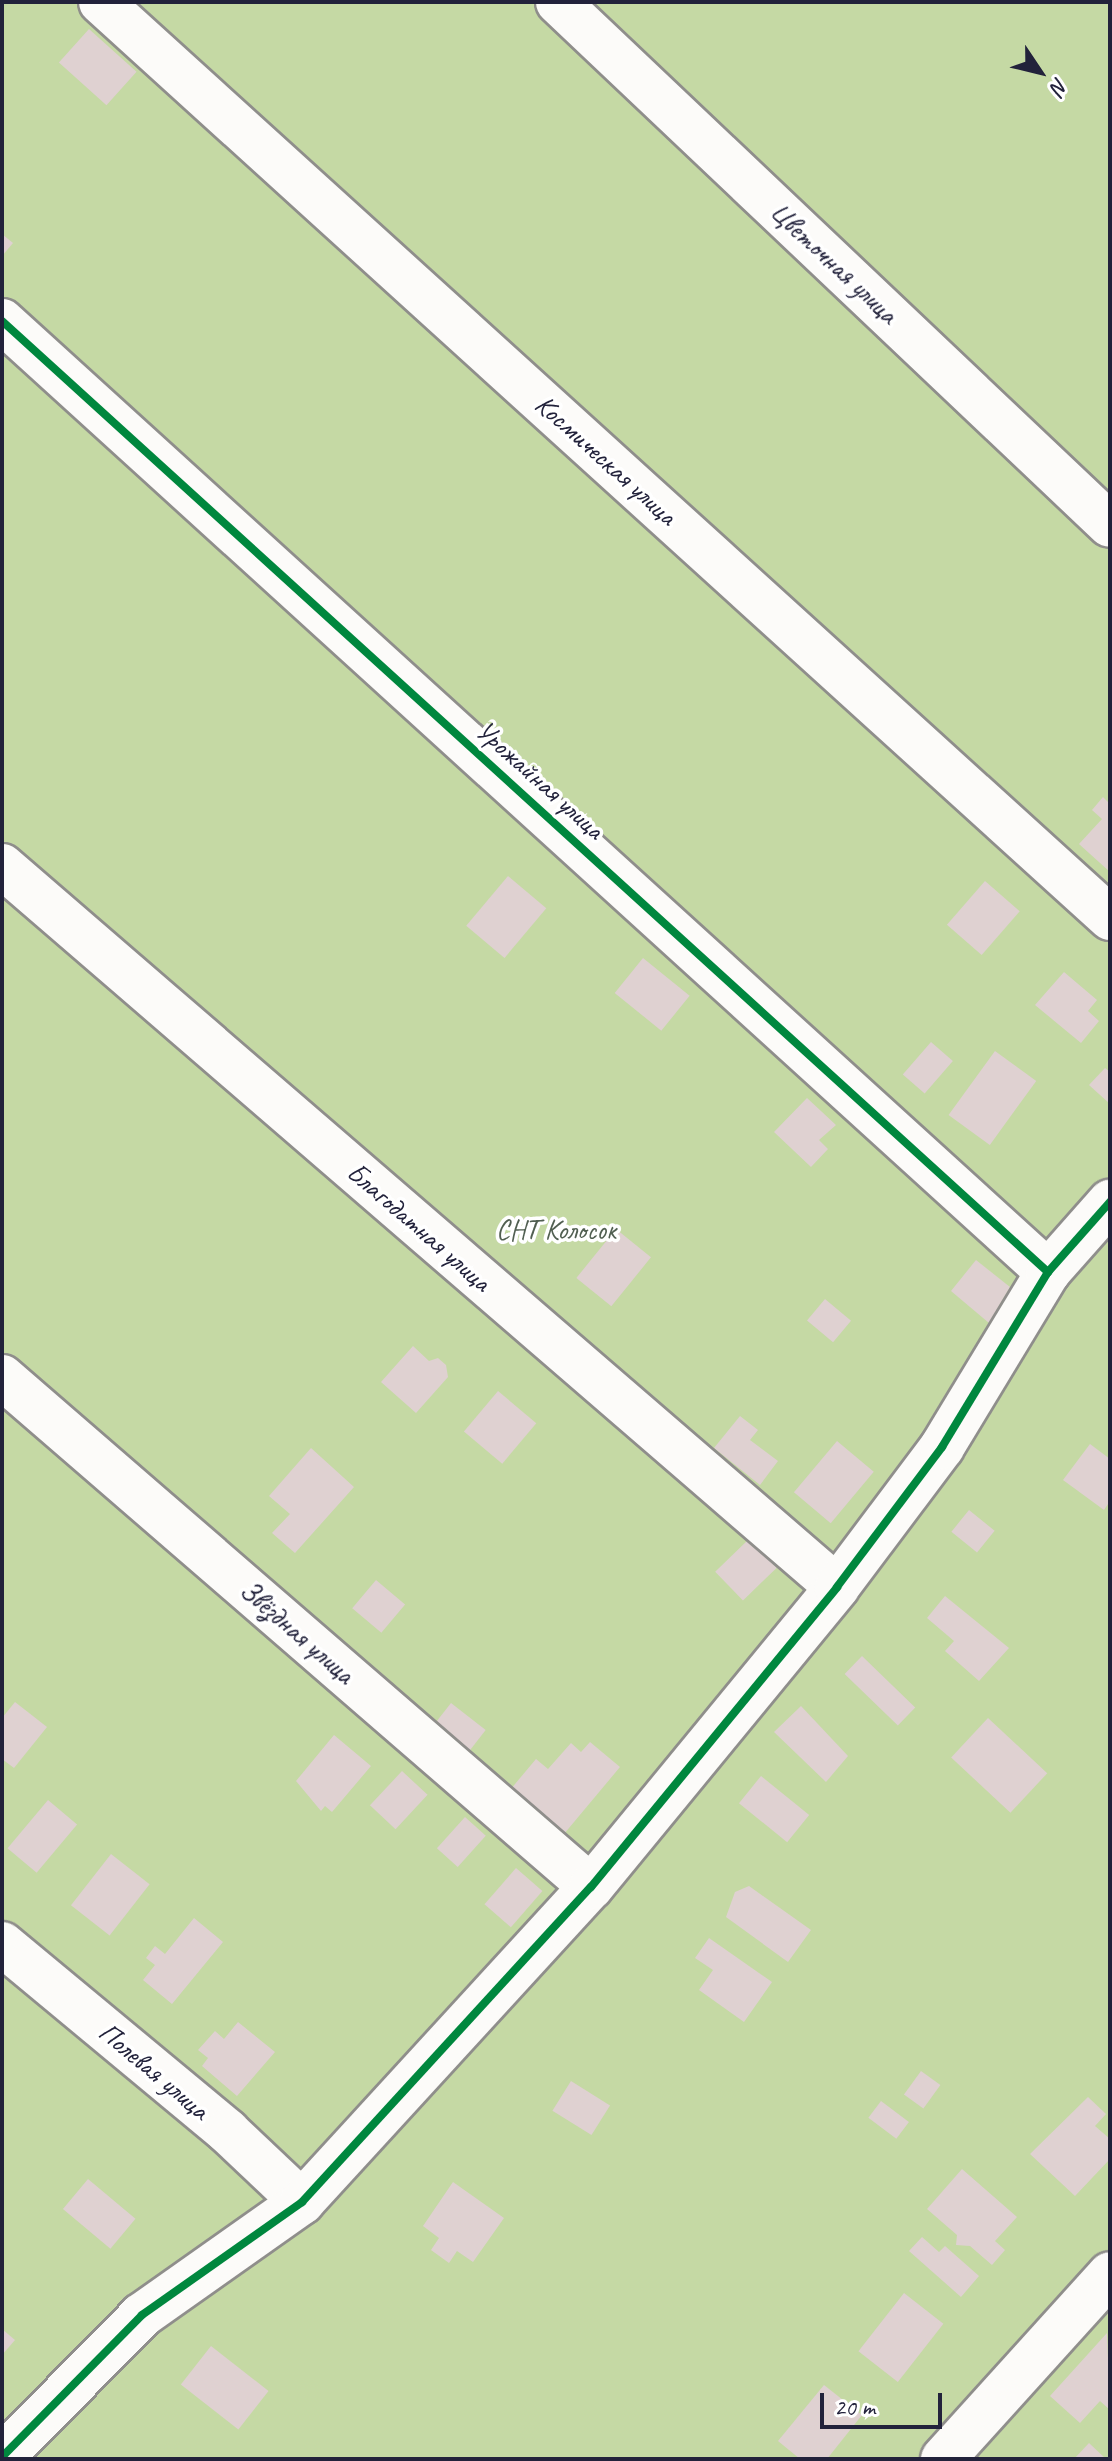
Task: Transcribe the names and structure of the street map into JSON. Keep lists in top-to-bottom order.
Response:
{
  "streets": {
    "street": [
      "Цветочная улица",
      "Космическая улица",
      "Урожайная улица",
      "Благодатная улица",
      "Звёздная улица",
      "Полевая улица"
    ]
  },
  "parks": ["СНТ Колосок"],
  "scale_bar": "20 m",
  "north": "bottom right"
}
